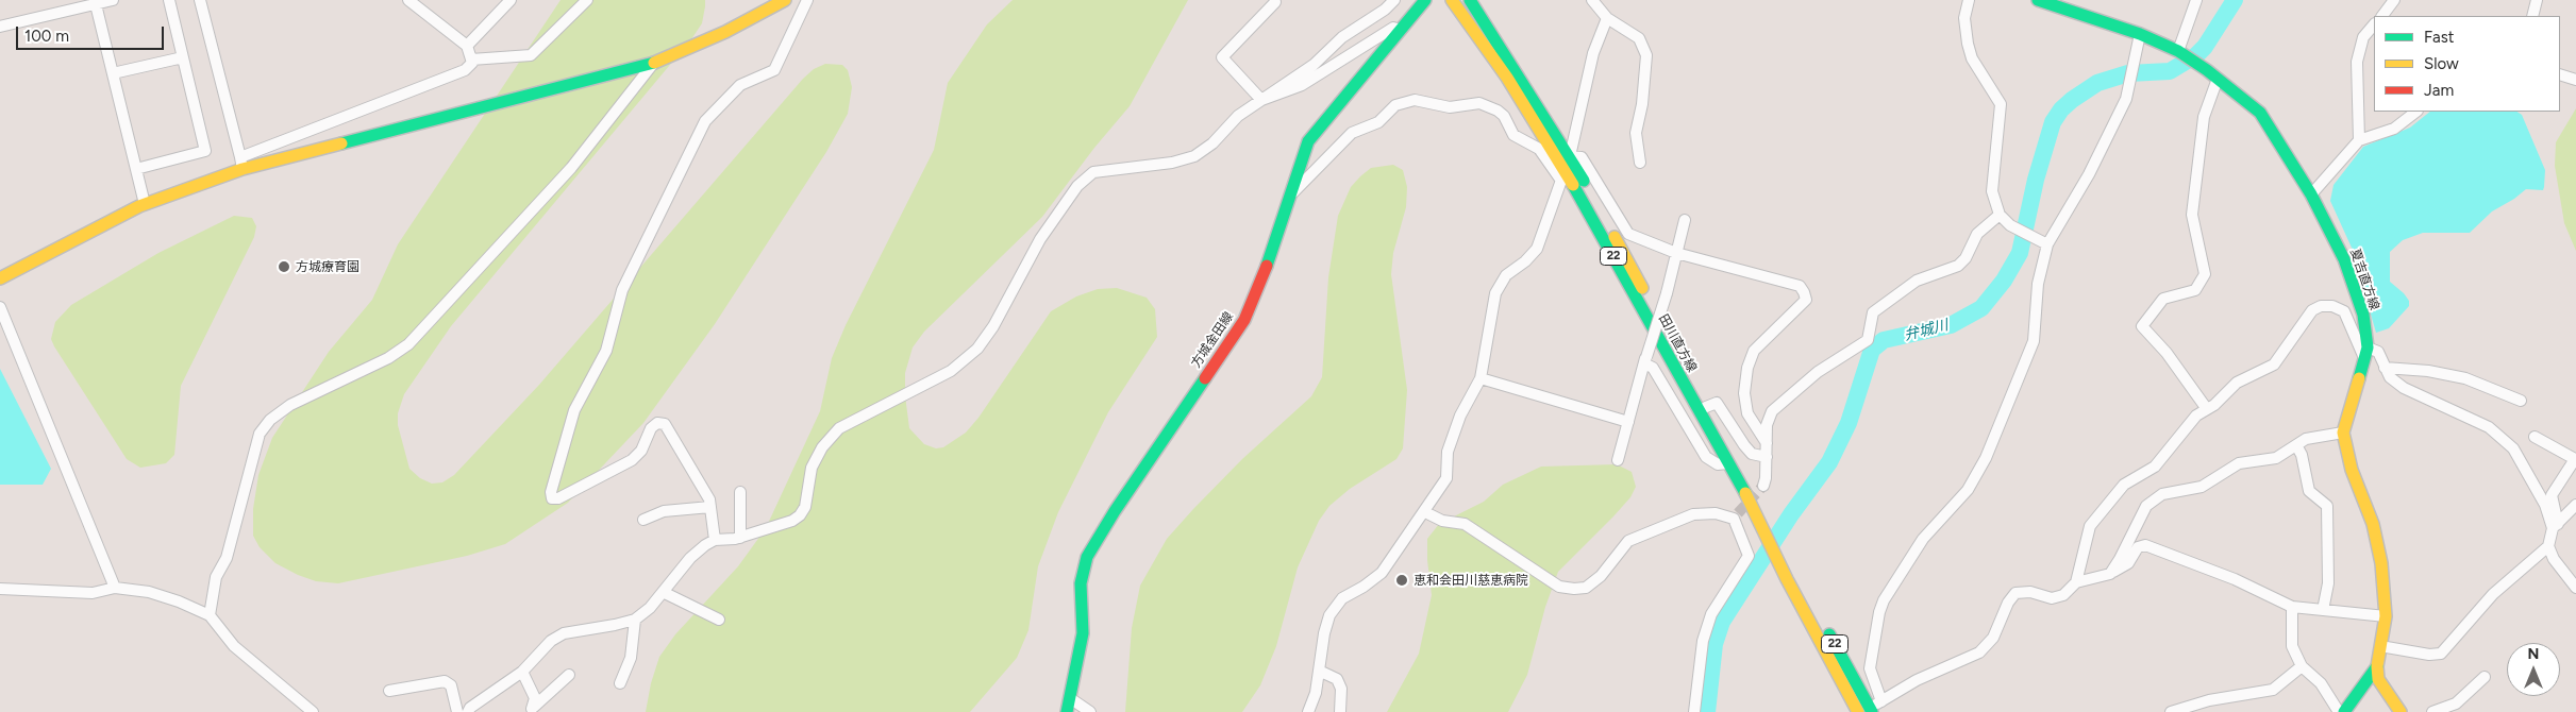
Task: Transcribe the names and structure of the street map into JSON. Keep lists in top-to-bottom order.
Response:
{
  "streets": {
    "main road": [
      "22",
      "夏吉直方線",
      "方城金田線",
      "田川直方線"
    ]
  },
  "water": ["弁城川"],
  "places": ["方城療育園", "恵和会田川慈恵病院"],
  "legend": ["Fast", "Slow", "Jam"],
  "scale_bar": "100 m",
  "north": "top"
}
